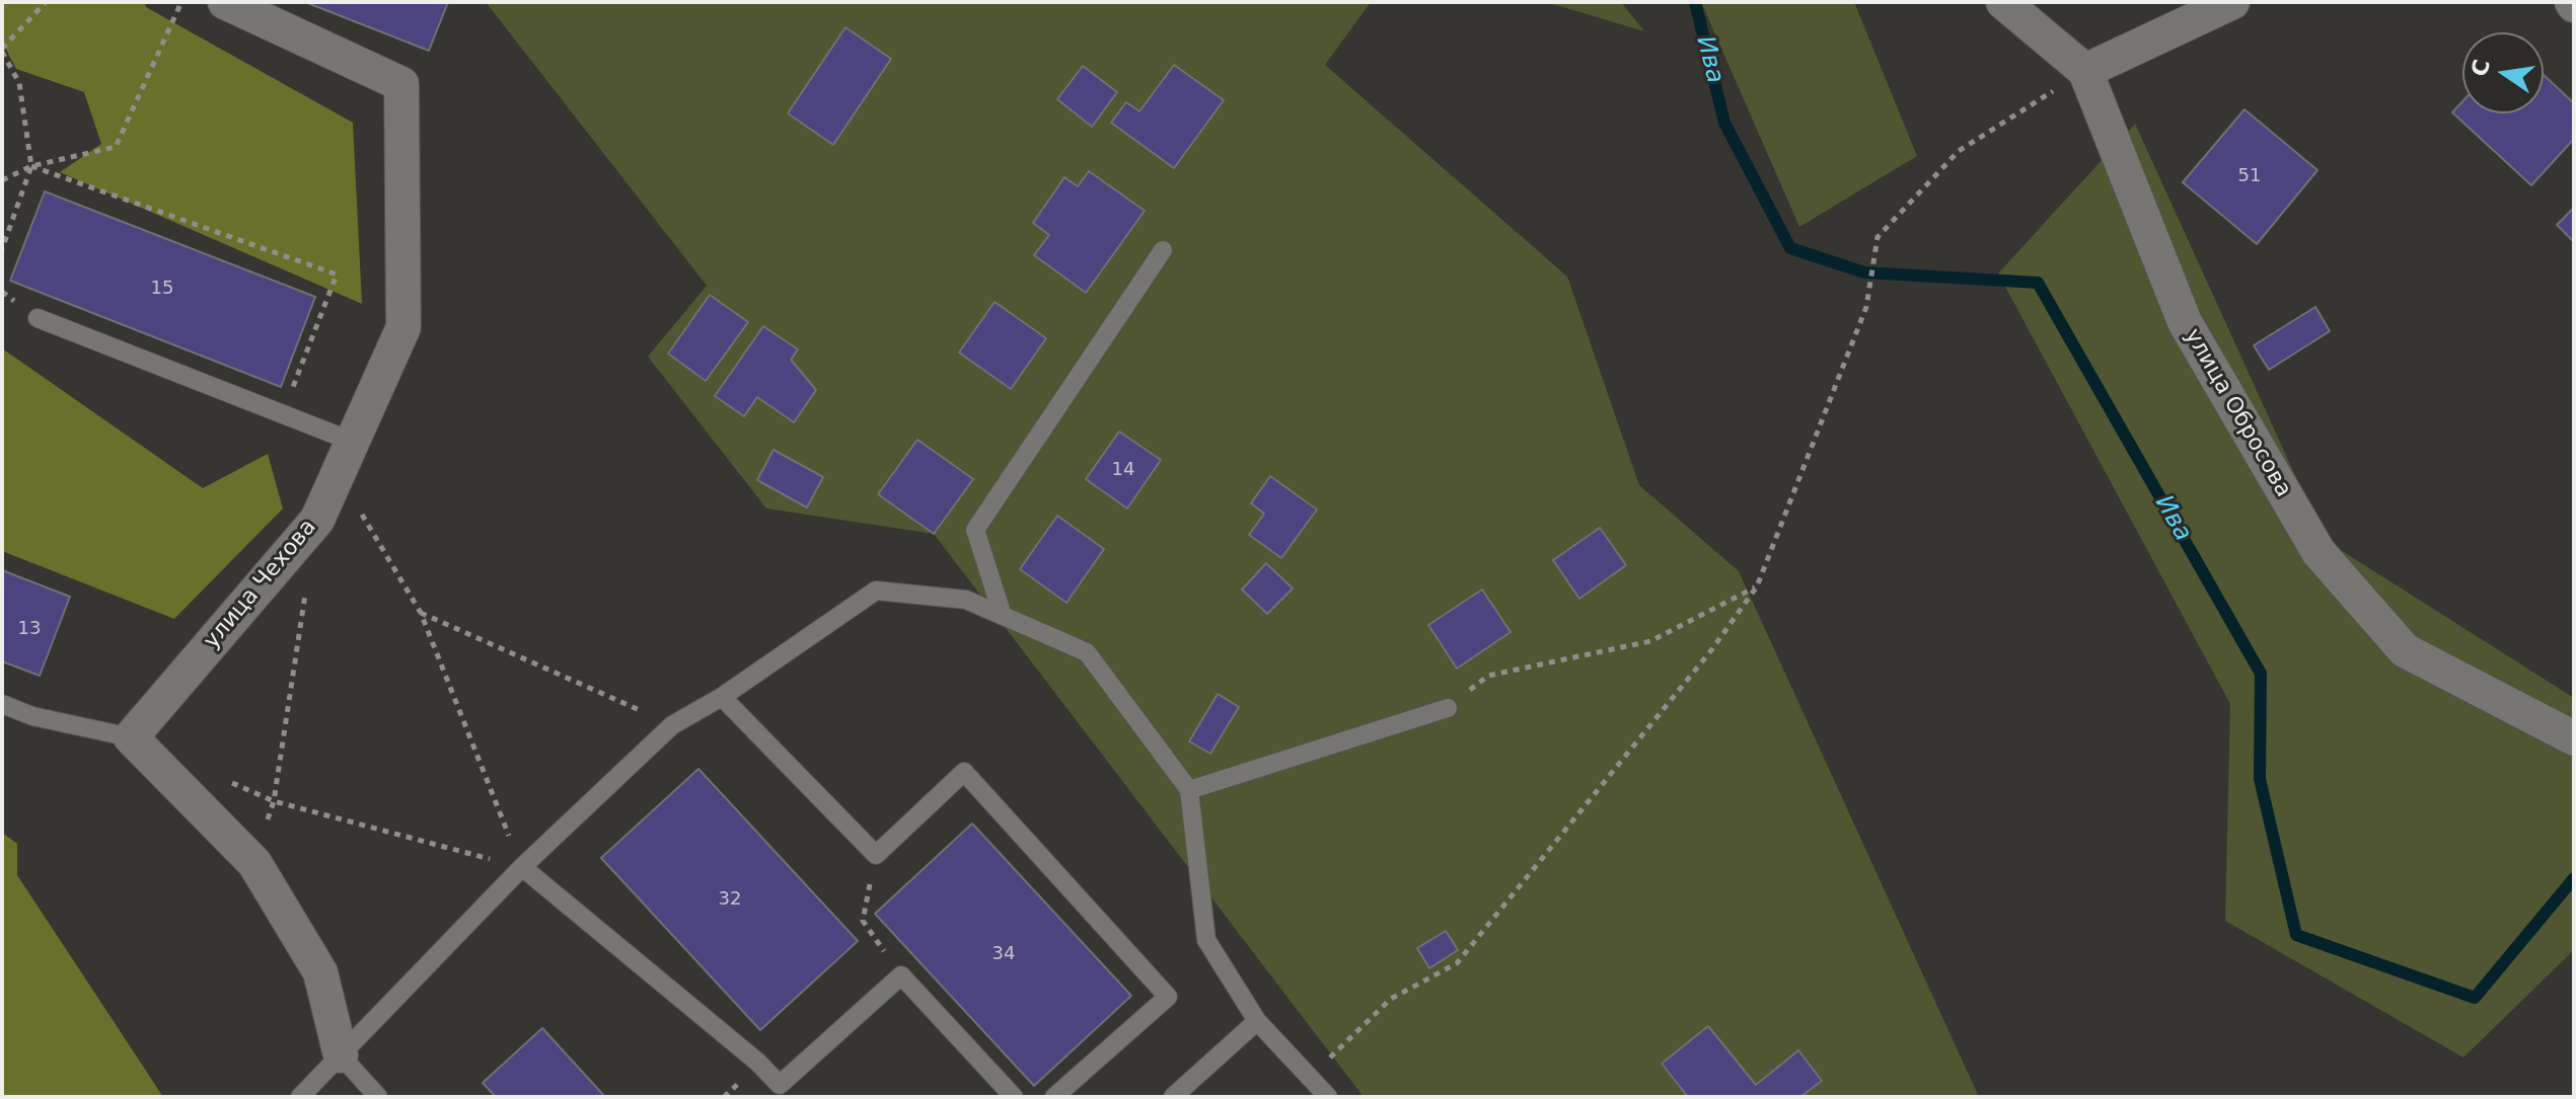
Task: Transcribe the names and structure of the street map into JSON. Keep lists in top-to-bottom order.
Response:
{
  "streets": {
    "street": ["улица Обросова", "улица Чехова"]
  },
  "water": ["Ива"],
  "house_numbers": [
    "51",
    "15",
    "14",
    "13",
    "32",
    "34"
  ],
  "north": "left"
}
